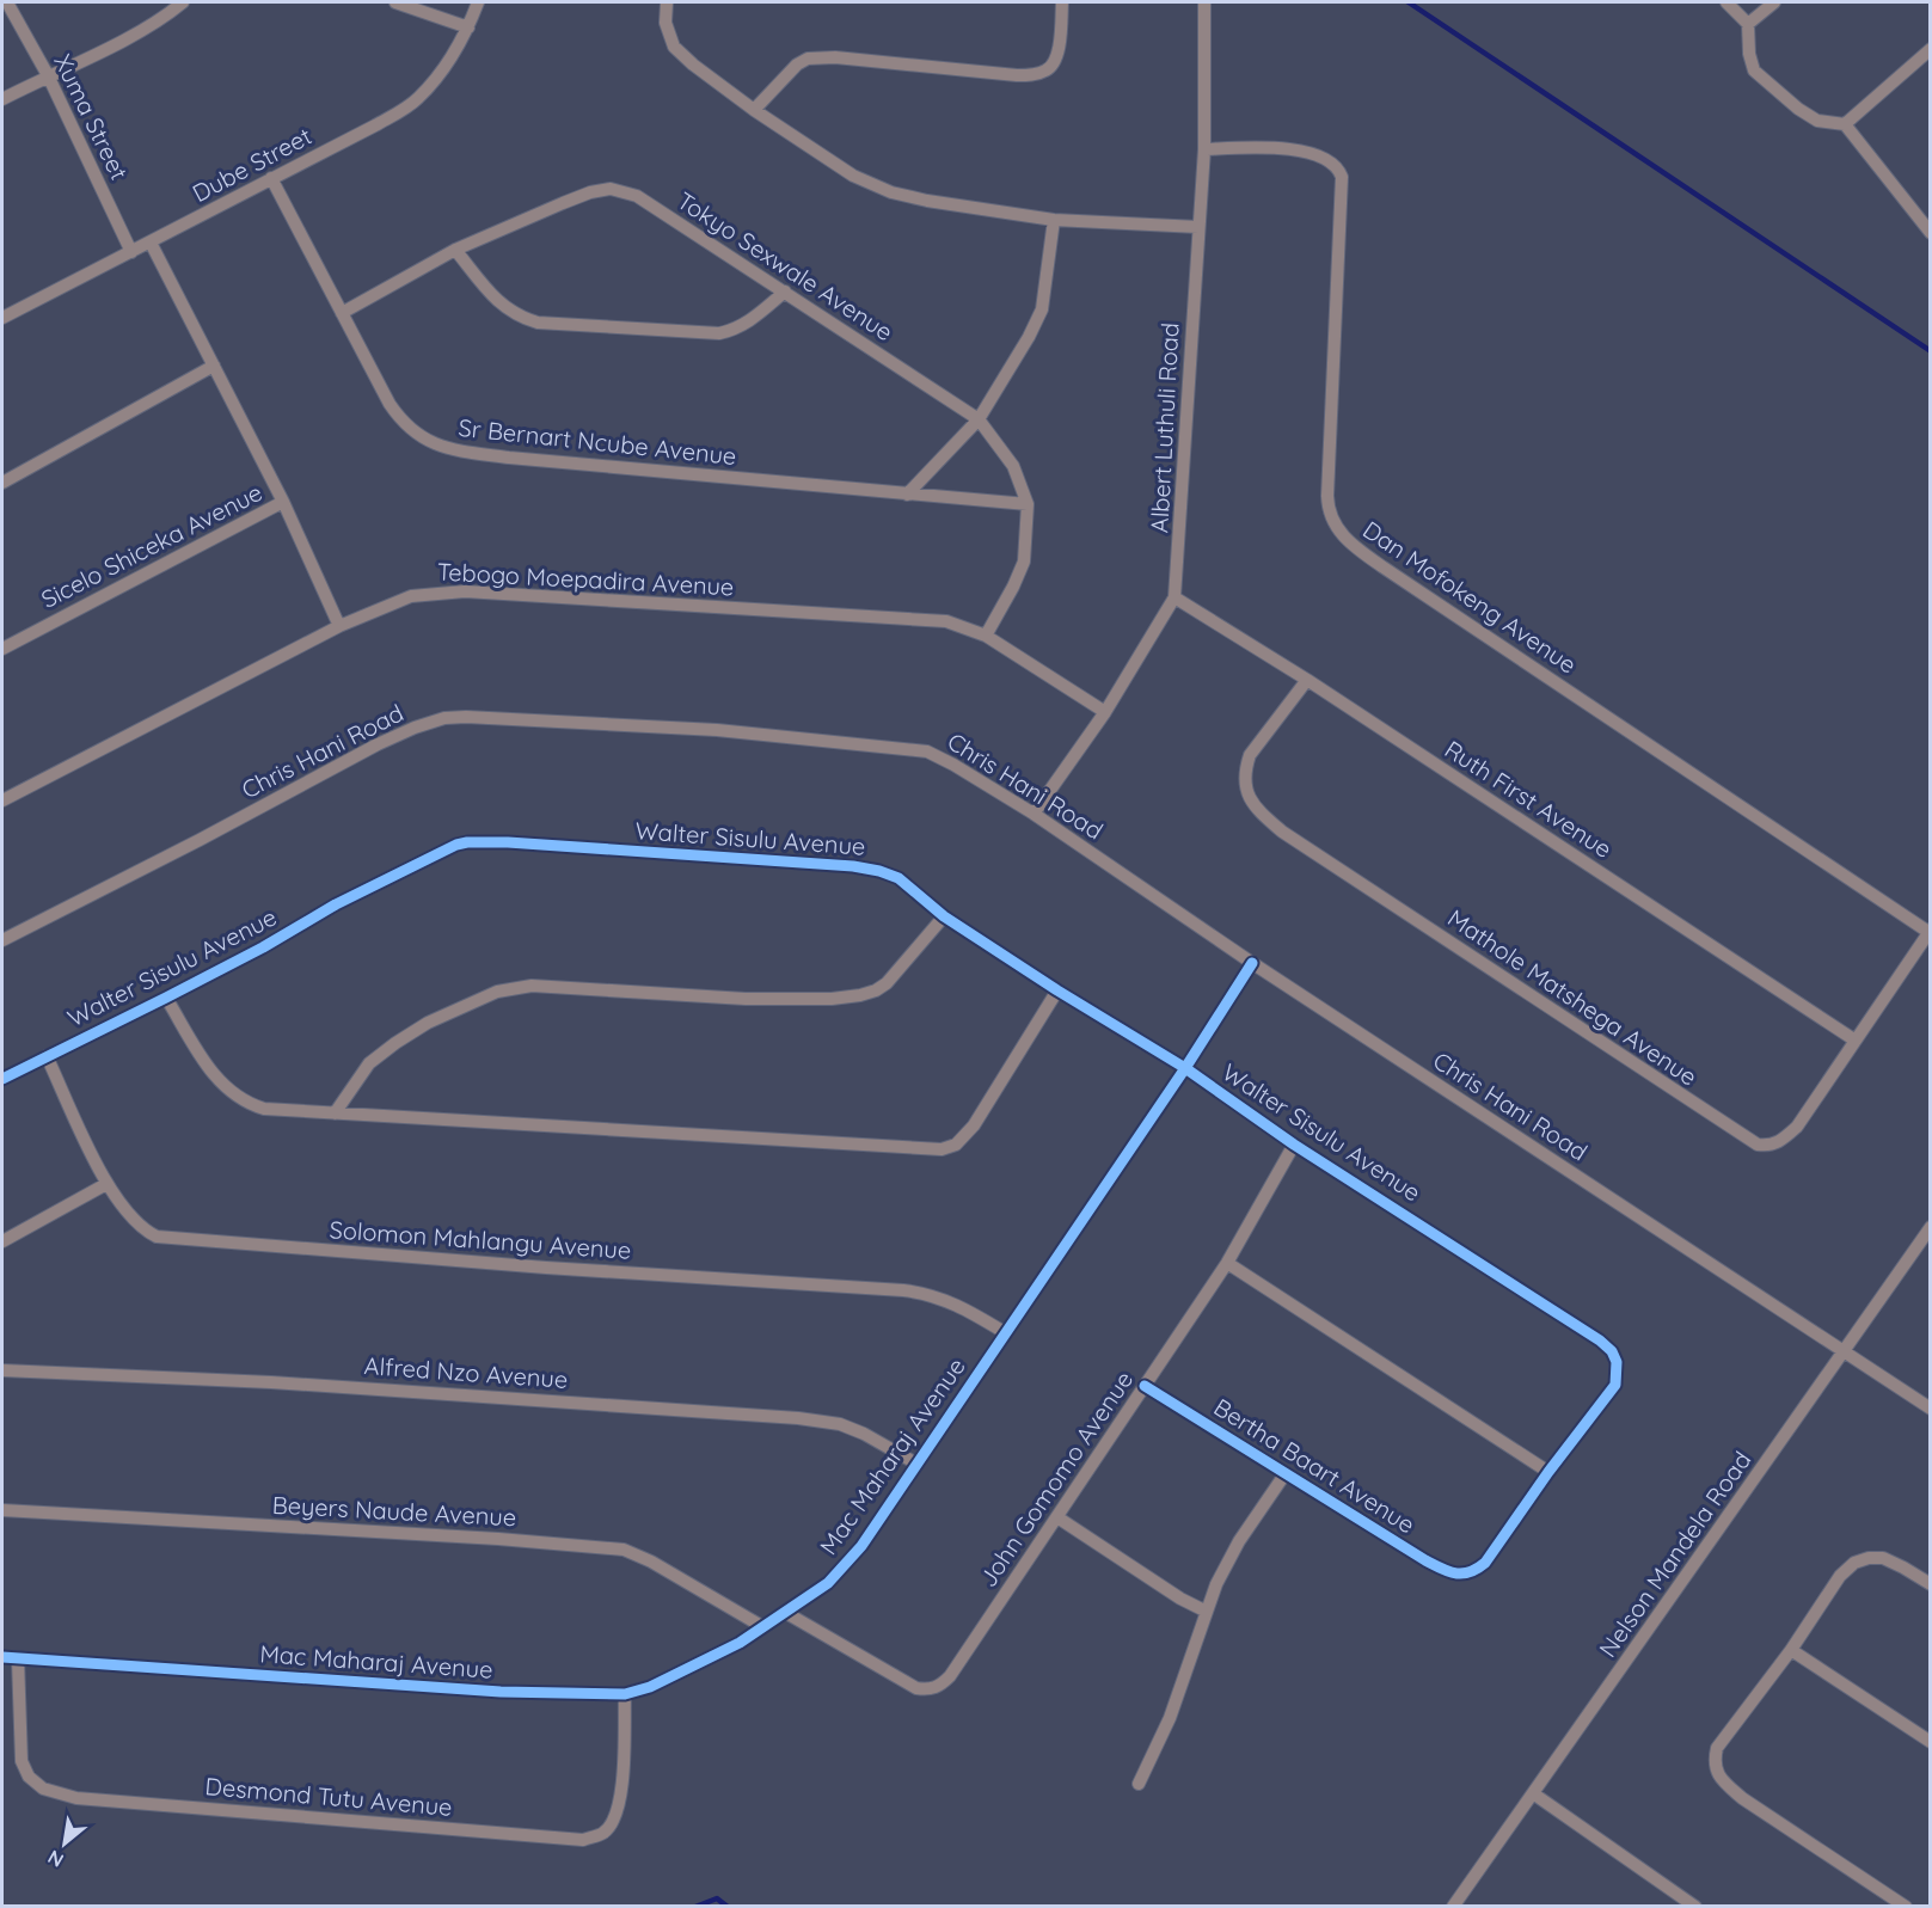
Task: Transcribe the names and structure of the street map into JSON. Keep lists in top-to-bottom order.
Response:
{
  "streets": {
    "street": [
      "Xuma Street",
      "Dube Street",
      "Tokyo Sexwale Avenue",
      "Albert Luthuli Road",
      "Sr Bernart Ncube Avenue",
      "Sicelo Shiceka Avenue",
      "Tebogo Moepadira Avenue",
      "Dan Mofokeng Avenue",
      "Chris Hani Road",
      "Ruth First Avenue",
      "Walter Sisulu Avenue",
      "Mathole Matshega Avenue",
      "Solomon Mahlangu Avenue",
      "Alfred Nzo Avenue",
      "Mac Maharaj Avenue",
      "Bertha Baart Avenue",
      "John Gomomo Avenue",
      "Beyers Naude Avenue",
      "Nelson Mandela Road",
      "Desmond Tutu Avenue"
    ]
  },
  "crossings": [
    ["Xuma Street", "Dube Street"],
    ["Dube Street", "Sr Bernart Ncube Avenue"],
    ["Tokyo Sexwale Avenue", "Sr Bernart Ncube Avenue"],
    ["Tokyo Sexwale Avenue", "Tebogo Moepadira Avenue"],
    ["Albert Luthuli Road", "Tebogo Moepadira Avenue"],
    ["Albert Luthuli Road", "Dan Mofokeng Avenue"],
    ["Albert Luthuli Road", "Chris Hani Road"],
    ["Albert Luthuli Road", "Ruth First Avenue"],
    ["Dan Mofokeng Avenue", "Mathole Matshega Avenue"],
    ["Chris Hani Road", "Mac Maharaj Avenue"],
    ["Chris Hani Road", "Nelson Mandela Road"],
    ["Ruth First Avenue", "Mathole Matshega Avenue"],
    ["Walter Sisulu Avenue", "Solomon Mahlangu Avenue"],
    ["Walter Sisulu Avenue", "Mac Maharaj Avenue"],
    ["Walter Sisulu Avenue", "Bertha Baart Avenue"],
    ["Walter Sisulu Avenue", "John Gomomo Avenue"],
    ["Solomon Mahlangu Avenue", "Mac Maharaj Avenue"],
    ["Alfred Nzo Avenue", "Mac Maharaj Avenue"],
    ["Mac Maharaj Avenue", "John Gomomo Avenue"],
    ["Mac Maharaj Avenue", "Beyers Naude Avenue"],
    ["Mac Maharaj Avenue", "Desmond Tutu Avenue"],
    ["Bertha Baart Avenue", "John Gomomo Avenue"]
  ],
  "north": "bottom left"
}
